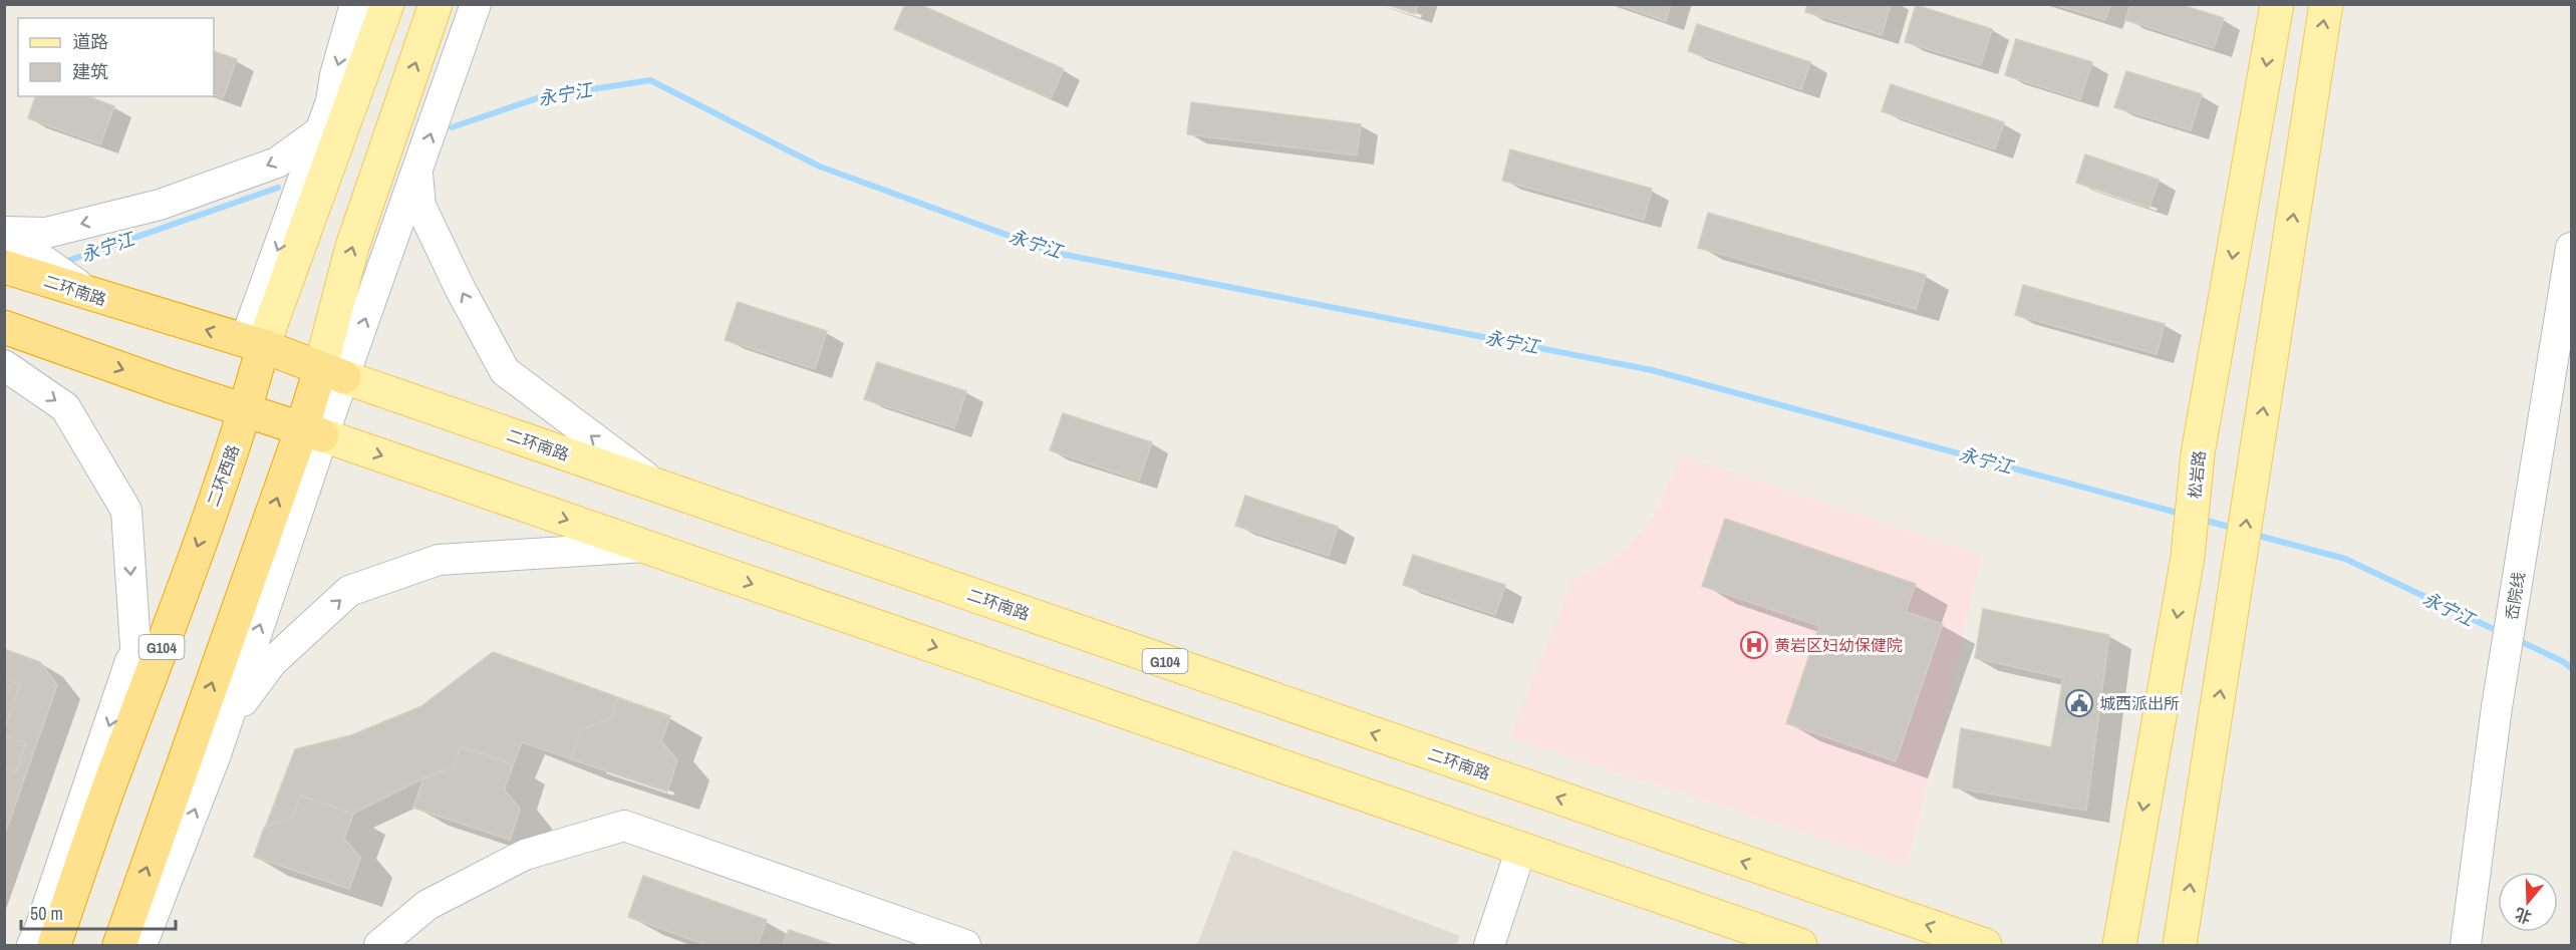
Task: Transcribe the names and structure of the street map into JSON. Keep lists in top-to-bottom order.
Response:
{
  "streets": {
    "highway": ["二环南路", "二环西路", "G104"],
    "main road": ["松岩路"],
    "street": ["岙院线"]
  },
  "crossings": [
    ["二环南路", "二环西路"]
  ],
  "one_way": ["二环南路"],
  "water": ["永宁江"],
  "places": {
    "hospital": ["黄岩区妇幼保健院"],
    "public building": ["城西派出所"]
  },
  "legend": ["道路", "建筑"],
  "scale_bar": "50 m",
  "north": "bottom"
}
